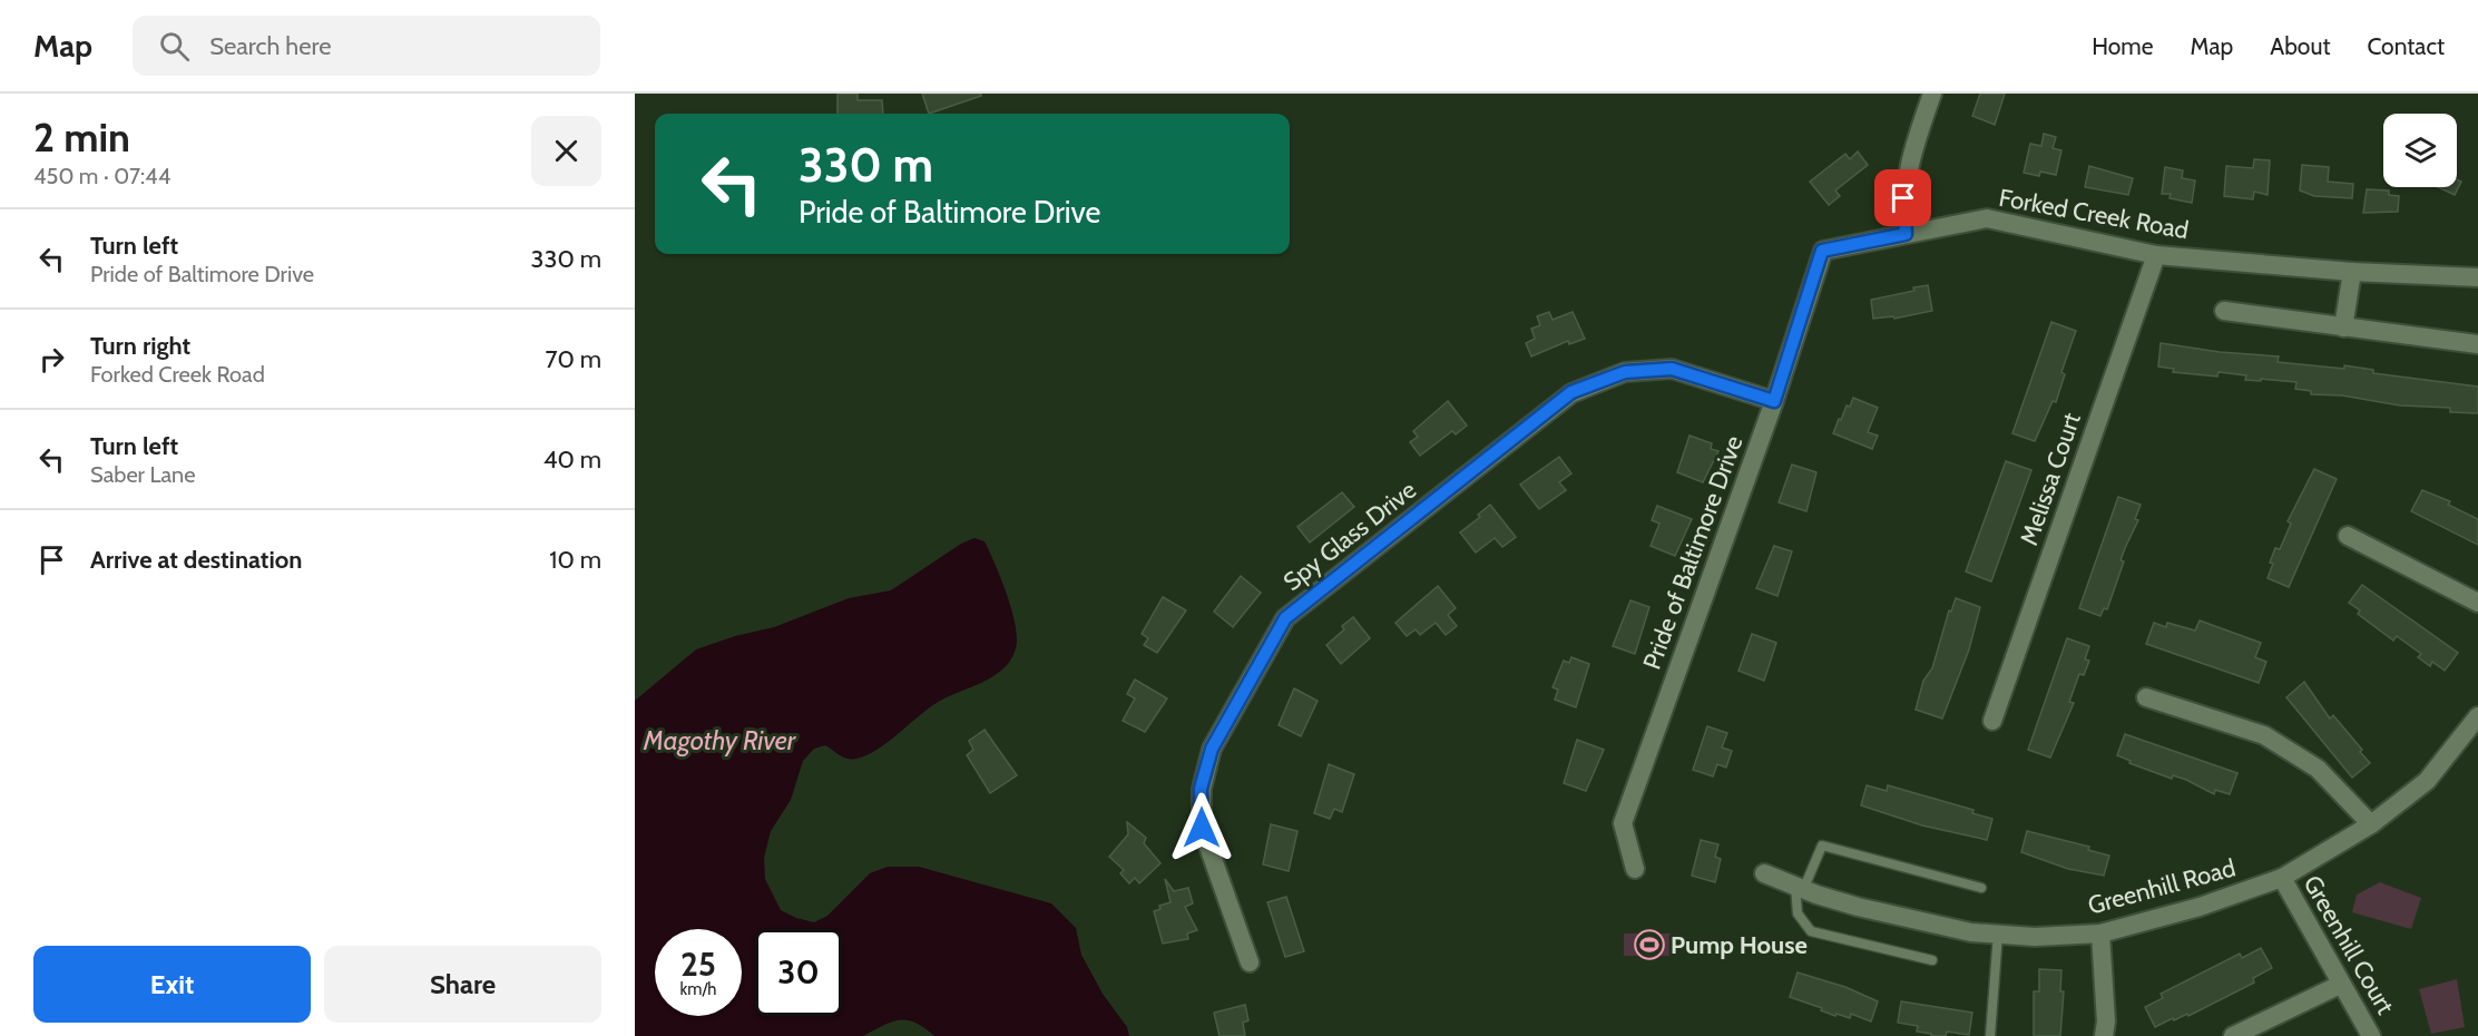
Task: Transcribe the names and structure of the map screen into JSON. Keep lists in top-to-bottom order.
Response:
{
  "streets": {
    "street": [
      "Forked Creek Road",
      "Melissa Court",
      "Spy Glass Drive",
      "Pride of Baltimore Drive",
      "Greenhill Road",
      "Greenhill Court"
    ]
  },
  "crossings": [
    ["Forked Creek Road", "Melissa Court"],
    ["Forked Creek Road", "Pride of Baltimore Drive"],
    ["Spy Glass Drive", "Pride of Baltimore Drive"],
    ["Greenhill Road", "Greenhill Court"]
  ],
  "water": ["Magothy River"],
  "places": {
    "sports": ["Pump House"]
  },
  "page": {
    "header": "Map",
    "search": "Search here",
    "nav": [
      "Home",
      "Map",
      "About",
      "Contact"
    ],
    "heading": ["2 min", "450 m · 07:44"],
    "turn": ["330 m", "Pride of Baltimore Drive"],
    "list": [
      {
        "name": "Turn left",
        "note": "Pride of Baltimore Drive",
        "value": "330 m"
      },
      {
        "name": "Turn right",
        "note": "Forked Creek Road",
        "value": "70 m"
      },
      {
        "name": "Turn left",
        "note": "Saber Lane",
        "value": "40 m"
      },
      {
        "name": "Arrive at destination",
        "value": "10 m"
      }
    ],
    "speed": "25 km/h",
    "limit": "30",
    "buttons": ["Exit", "Share"]
  }
}
